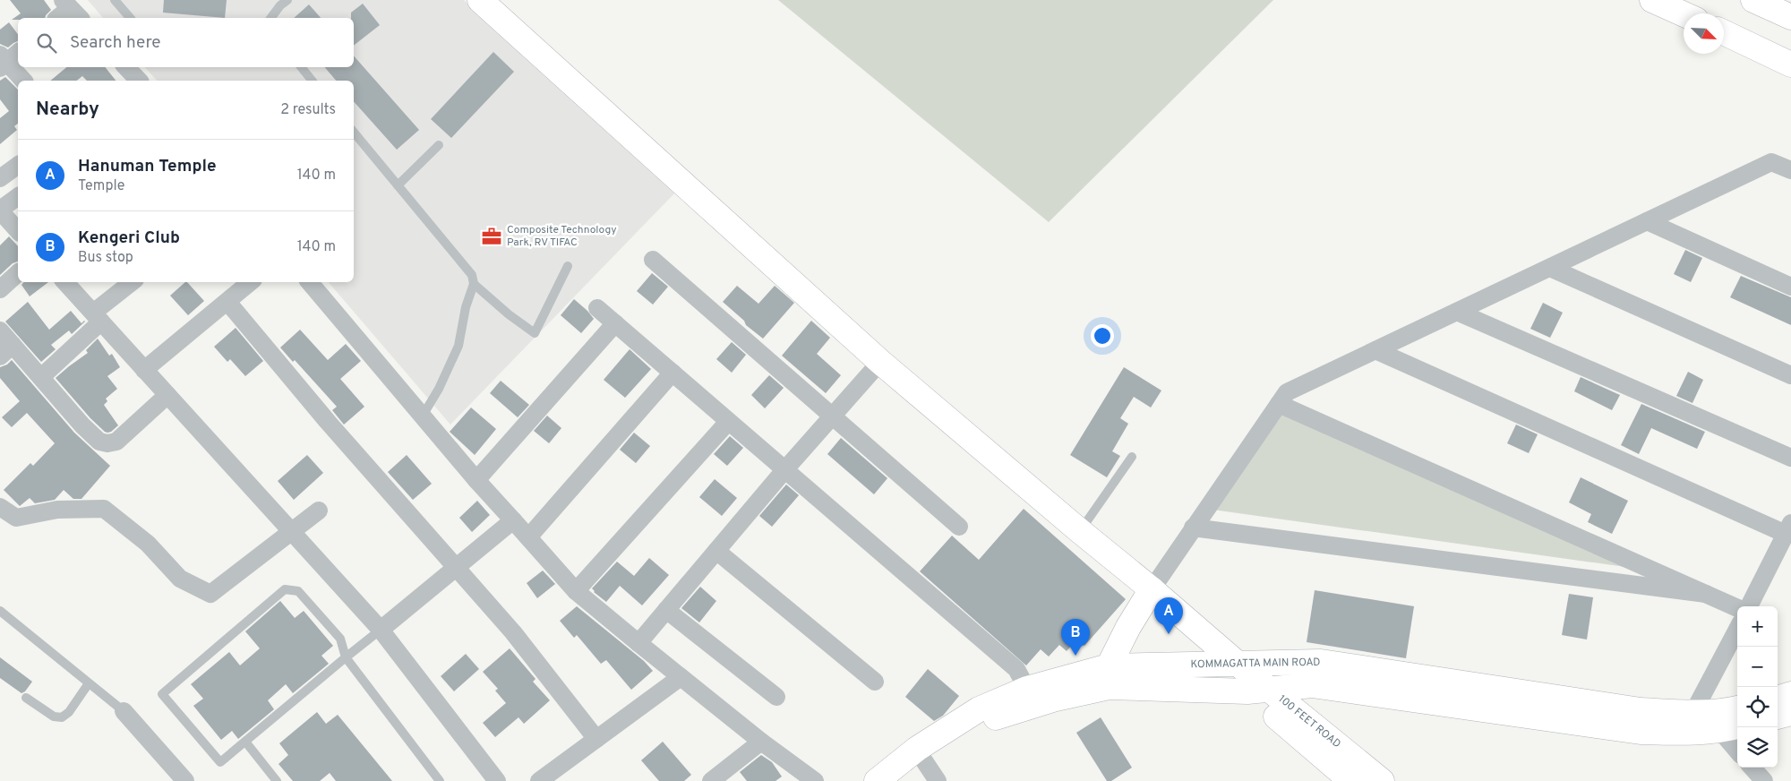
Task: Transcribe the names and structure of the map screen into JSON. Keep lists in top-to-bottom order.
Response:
{
  "streets": {
    "main road": ["KOMMAGATTA MAIN ROAD", "100 FEET ROAD"]
  },
  "crossings": [
    ["KOMMAGATTA MAIN ROAD", "100 FEET ROAD"]
  ],
  "places": {
    "office": ["Composite Technology Park, RV TIFAC"]
  },
  "north": "bottom right",
  "page": {
    "search": "Search here",
    "heading": ["Nearby", "2 results"],
    "list": [
      {
        "mark": "A",
        "name": "Hanuman Temple",
        "note": "Temple",
        "value": "140 m"
      },
      {
        "mark": "B",
        "name": "Kengeri Club",
        "note": "Bus stop",
        "value": "140 m"
      }
    ],
    "pins": ["A", "B"],
    "map_buttons": ["+", "−"]
  }
}
